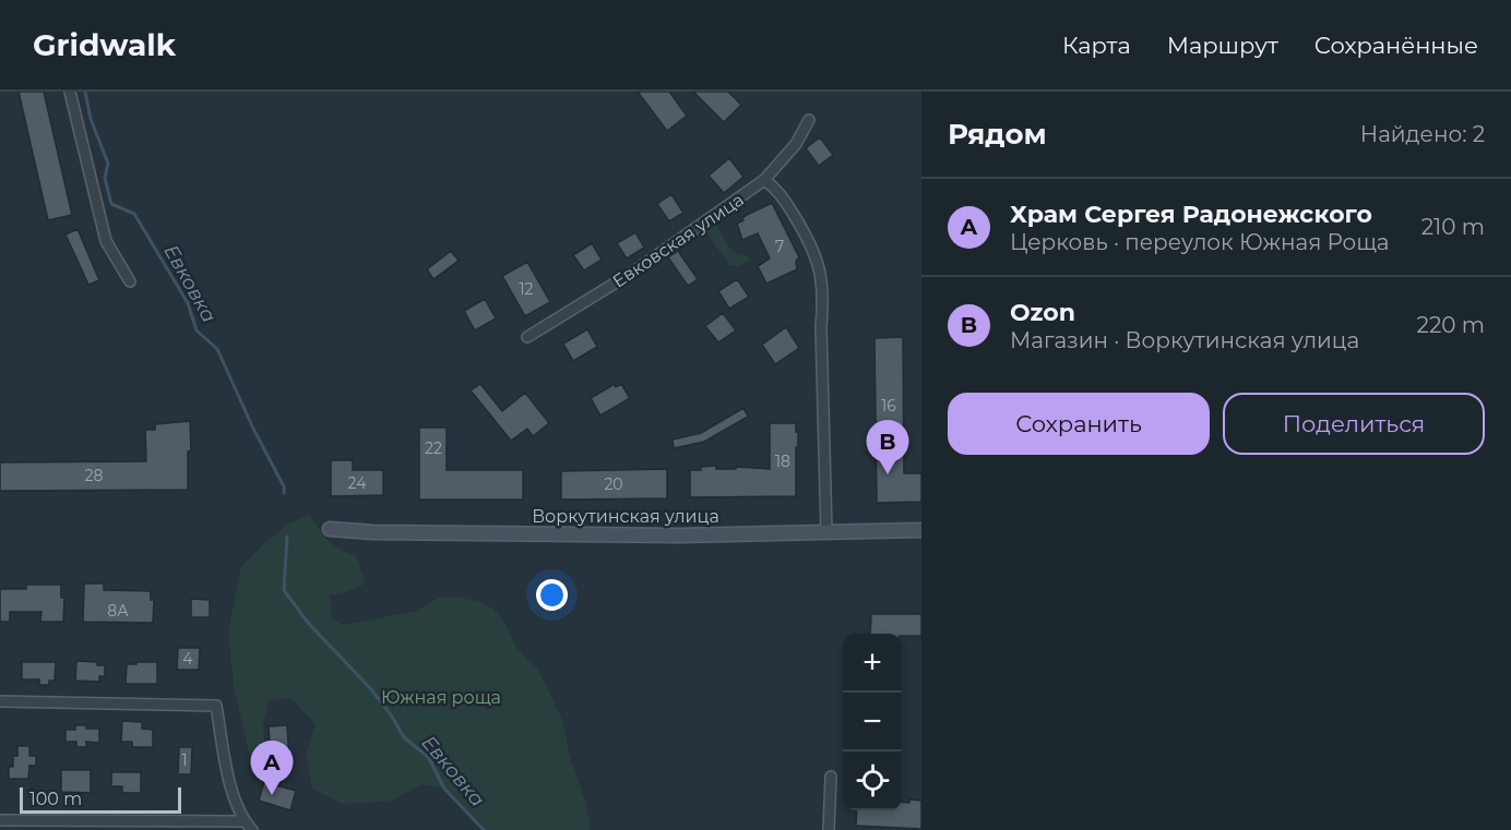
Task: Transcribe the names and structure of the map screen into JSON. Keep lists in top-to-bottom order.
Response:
{
  "streets": {
    "street": ["Евковская улица", "Воркутинская улица"]
  },
  "water": ["Евковка"],
  "parks": ["Южная роща"],
  "house_numbers": [
    "7",
    "12",
    "16",
    "22",
    "18",
    "28",
    "24",
    "20",
    "8А",
    "4",
    "1"
  ],
  "scale_bar": "100 m",
  "page": {
    "header": "Gridwalk",
    "nav": ["Карта", "Маршрут", "Сохранённые"],
    "heading": ["Рядом", "Найдено: 2"],
    "list": [
      {
        "mark": "A",
        "name": "Храм Сергея Радонежского",
        "note": "Церковь · переулок Южная Роща",
        "value": "210 m"
      },
      {
        "mark": "B",
        "name": "Ozon",
        "note": "Магазин · Воркутинская улица",
        "value": "220 m"
      }
    ],
    "buttons": ["Сохранить", "Поделиться"],
    "pins": ["B", "A"],
    "map_buttons": ["+", "−"],
    "scale": "100 m"
  }
}
